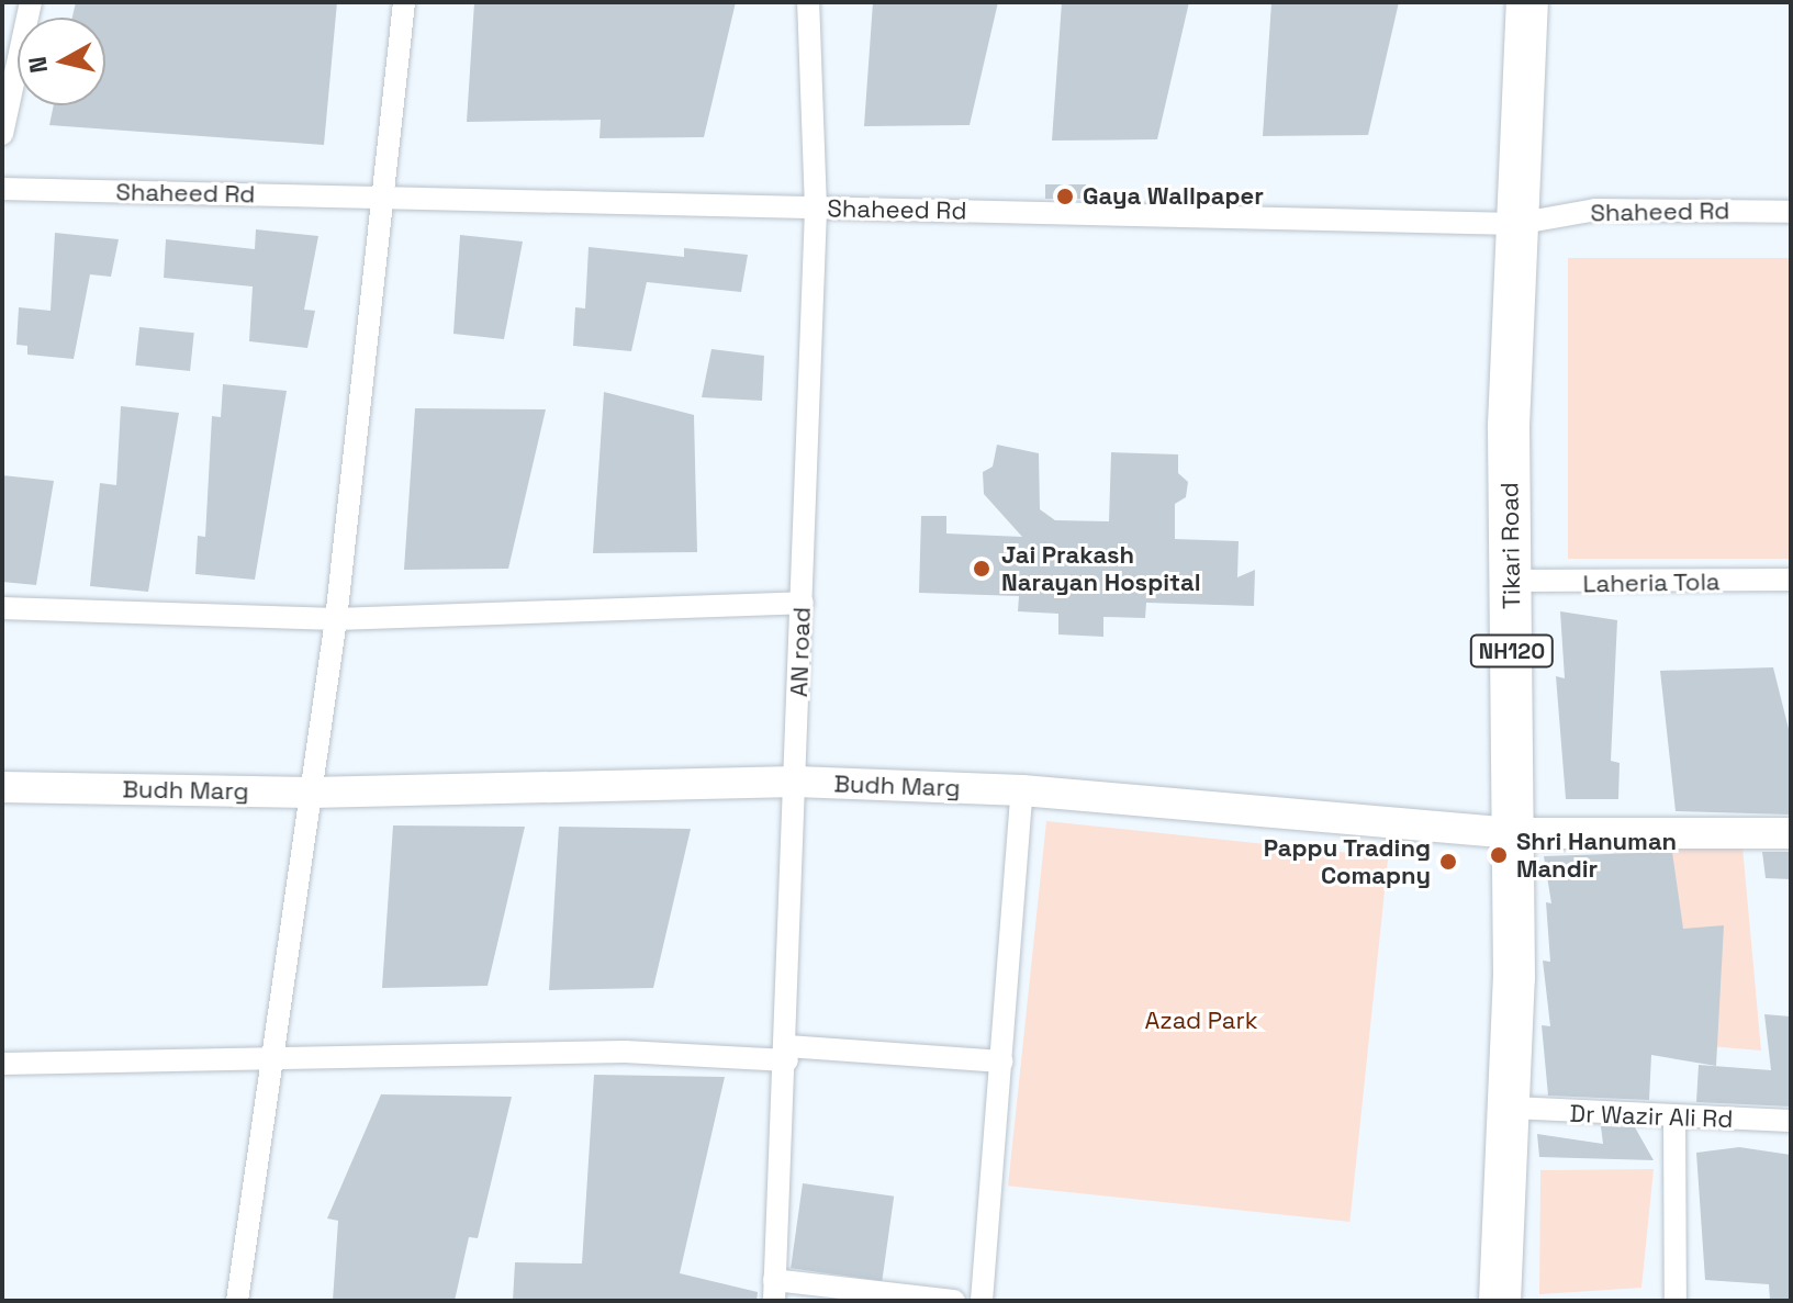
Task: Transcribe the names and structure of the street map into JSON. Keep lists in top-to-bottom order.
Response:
{
  "streets": {
    "highway": ["Tikari Road", "NH120"],
    "street": [
      "Shaheed Rd",
      "Laheria Tola",
      "AN road",
      "Budh Marg",
      "Dr Wazir Ali Rd"
    ]
  },
  "crossings": [
    ["Shaheed Rd", "Tikari Road"],
    ["Shaheed Rd", "AN road"],
    ["Tikari Road", "Laheria Tola"],
    ["Tikari Road", "Budh Marg"],
    ["Tikari Road", "Dr Wazir Ali Rd"],
    ["AN road", "Budh Marg"]
  ],
  "parks": ["Azad Park"],
  "places": [
    "Gaya Wallpaper",
    "Jai Prakash Narayan Hospital",
    "Shri Hanuman Mandir",
    "Pappu Trading Comapny"
  ],
  "north": "left"
}
